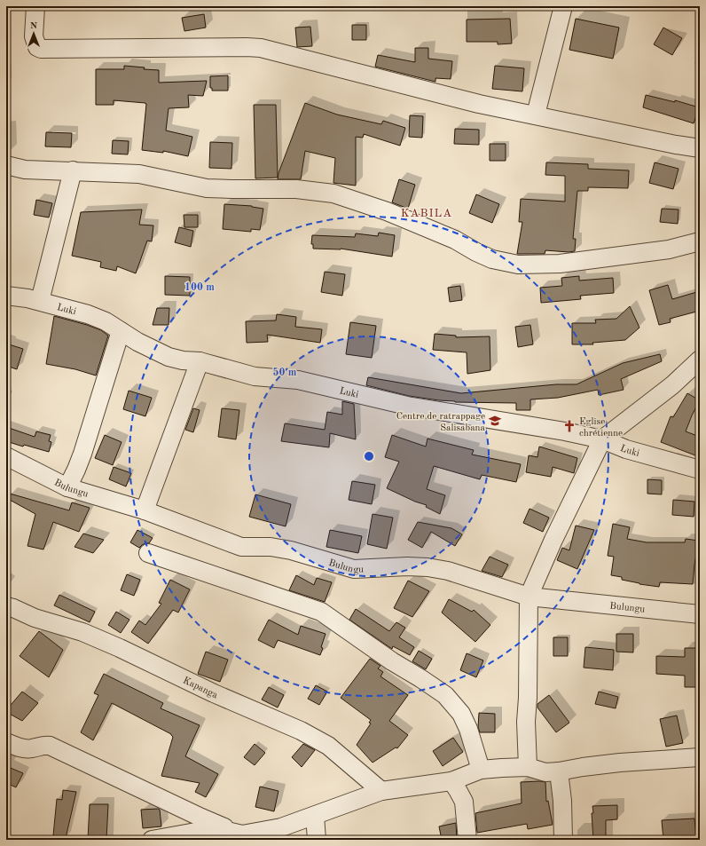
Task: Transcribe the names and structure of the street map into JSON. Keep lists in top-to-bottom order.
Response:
{
  "streets": {
    "street": ["Luki", "Bulungu", "Kapanga"]
  },
  "districts": ["KABILA"],
  "places": {
    "school or university": ["Centre de ratrappage Salisabana"],
    "church": ["Eglise chrétienne"]
  },
  "north": "top",
  "rings": ["100 m", "50 m"]
}
